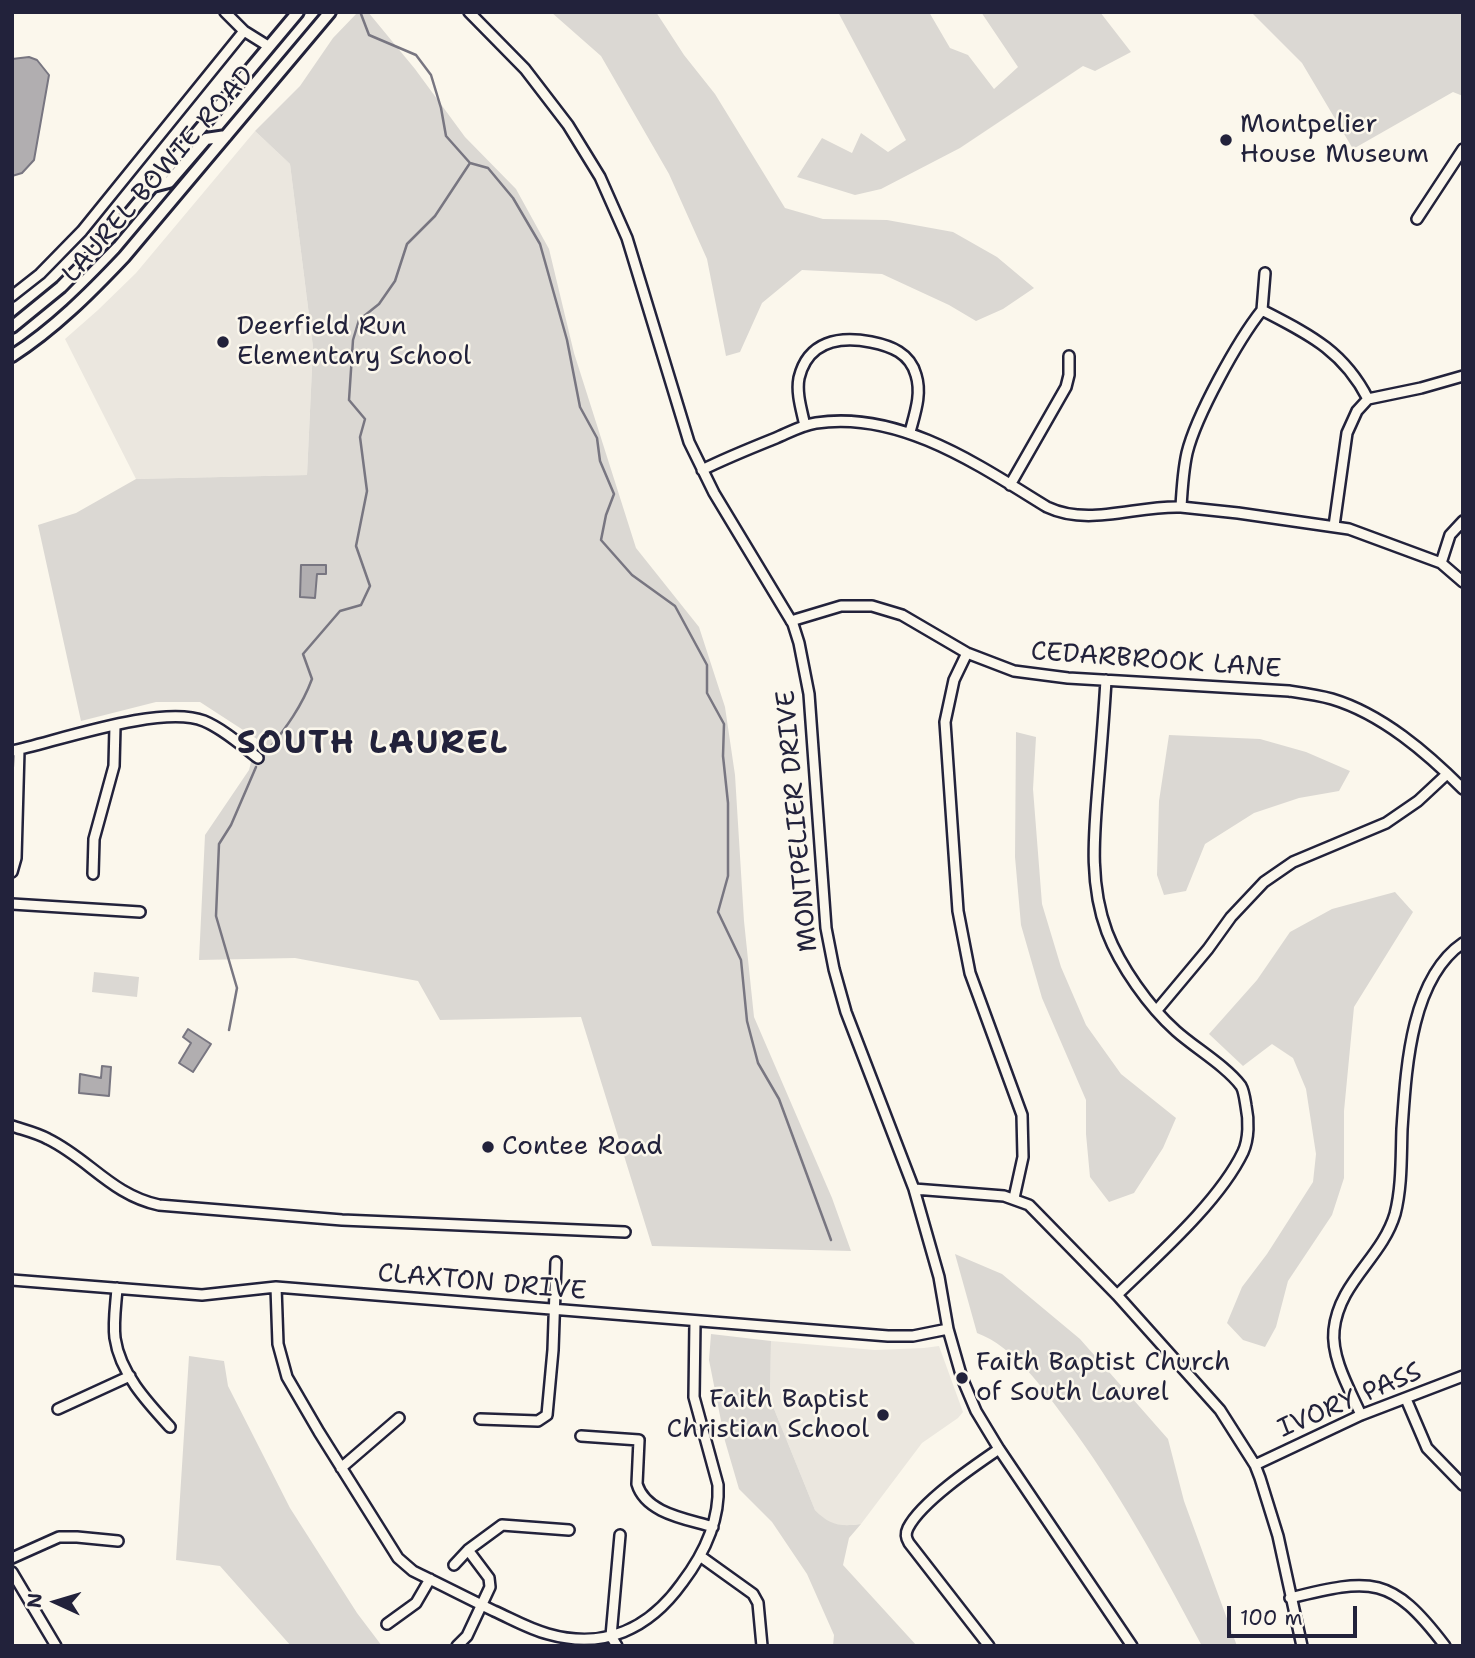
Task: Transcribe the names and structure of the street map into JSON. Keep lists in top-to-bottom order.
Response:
{
  "streets": {
    "main road": ["LAUREL BOWIE ROAD"],
    "street": [
      "CEDARBROOK LANE",
      "MONTPELIER DRIVE",
      "CLAXTON DRIVE",
      "IVORY PASS"
    ]
  },
  "crossings": [
    ["CEDARBROOK LANE", "MONTPELIER DRIVE"],
    ["MONTPELIER DRIVE", "CLAXTON DRIVE"]
  ],
  "districts": ["SOUTH LAUREL"],
  "places": [
    "Montpelier House Museum",
    "Deerfield Run Elementary School",
    "Contee Road",
    "Faith Baptist Church of South Laurel",
    "Faith Baptist Christian School"
  ],
  "scale_bar": "100 m",
  "north": "left"
}
